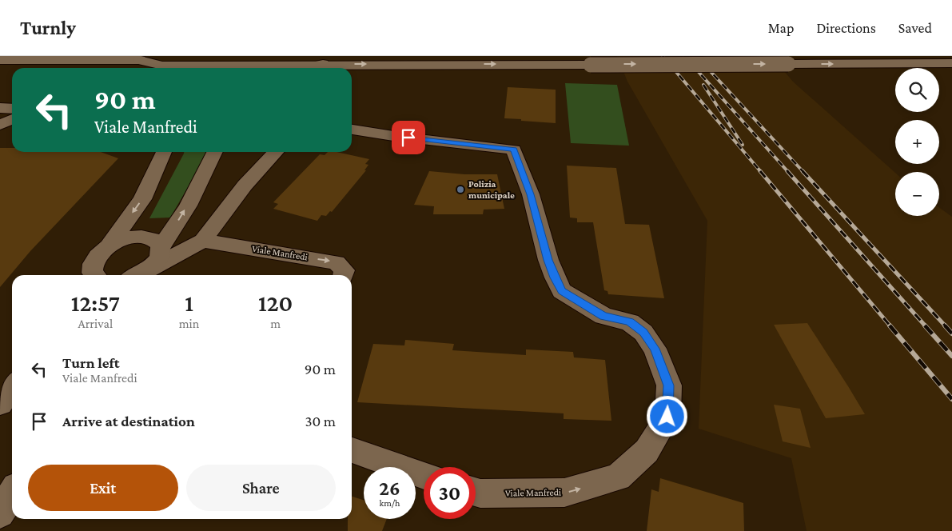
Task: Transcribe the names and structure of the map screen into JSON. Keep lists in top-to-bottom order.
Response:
{
  "streets": {
    "street": ["Viale Manfredi"]
  },
  "places": ["Polizia municipale"],
  "page": {
    "header": "Turnly",
    "nav": ["Map", "Directions", "Saved"],
    "map_buttons": ["+", "−"],
    "turn": ["90 m", "Viale Manfredi"],
    "eta": [
      "12:57",
      "Arrival",
      "1",
      "min",
      "120",
      "m"
    ],
    "list": [
      {
        "name": "Turn left",
        "note": "Viale Manfredi",
        "value": "90 m"
      },
      {
        "name": "Arrive at destination",
        "value": "30 m"
      }
    ],
    "buttons": ["Exit", "Share"],
    "speed": "26 km/h",
    "limit": "30"
  }
}
